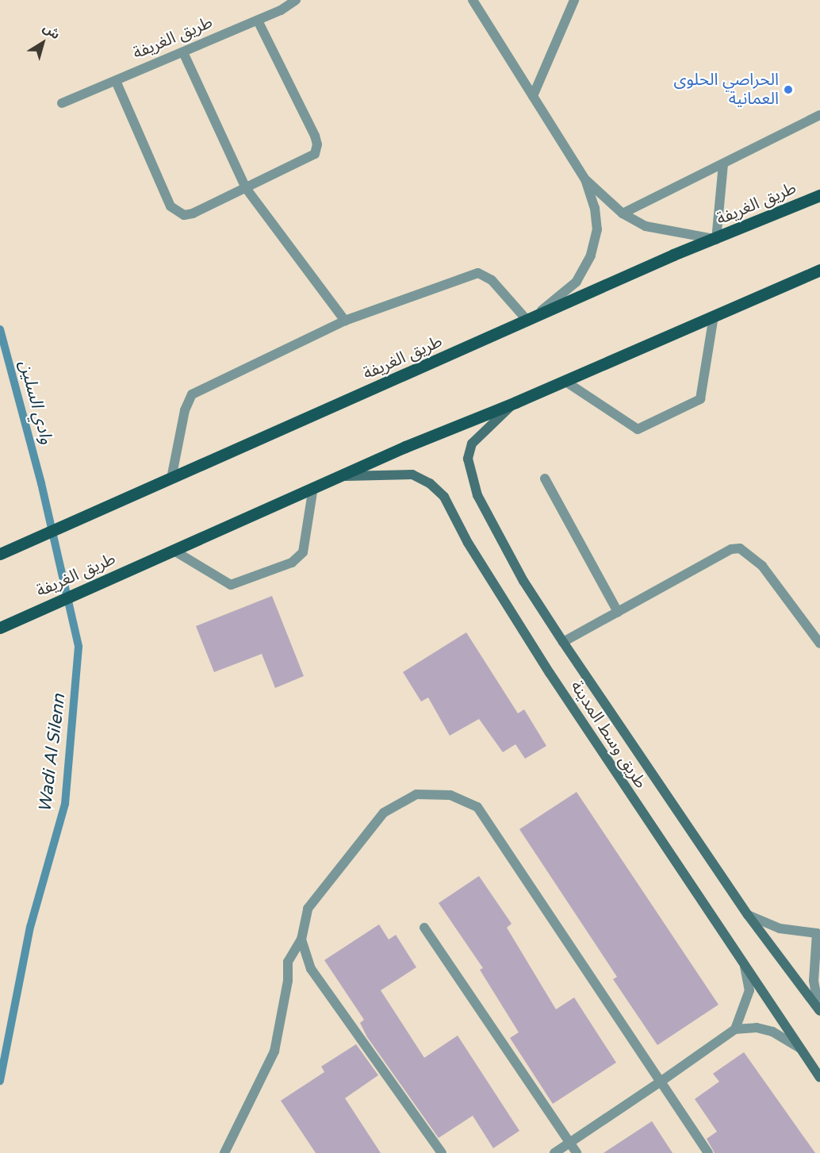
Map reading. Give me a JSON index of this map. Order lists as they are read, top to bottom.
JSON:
{
  "streets": {
    "main road": ["طريق الغريفة", "طريق وسط المدينة"]
  },
  "crossings": [
    ["طريق الغريفة", "طريق وسط المدينة"]
  ],
  "water": ["وادي السلين", "Wadi Al Silenn"],
  "places": ["الحراصي الحلوى العمانية"],
  "north": "top right"
}
